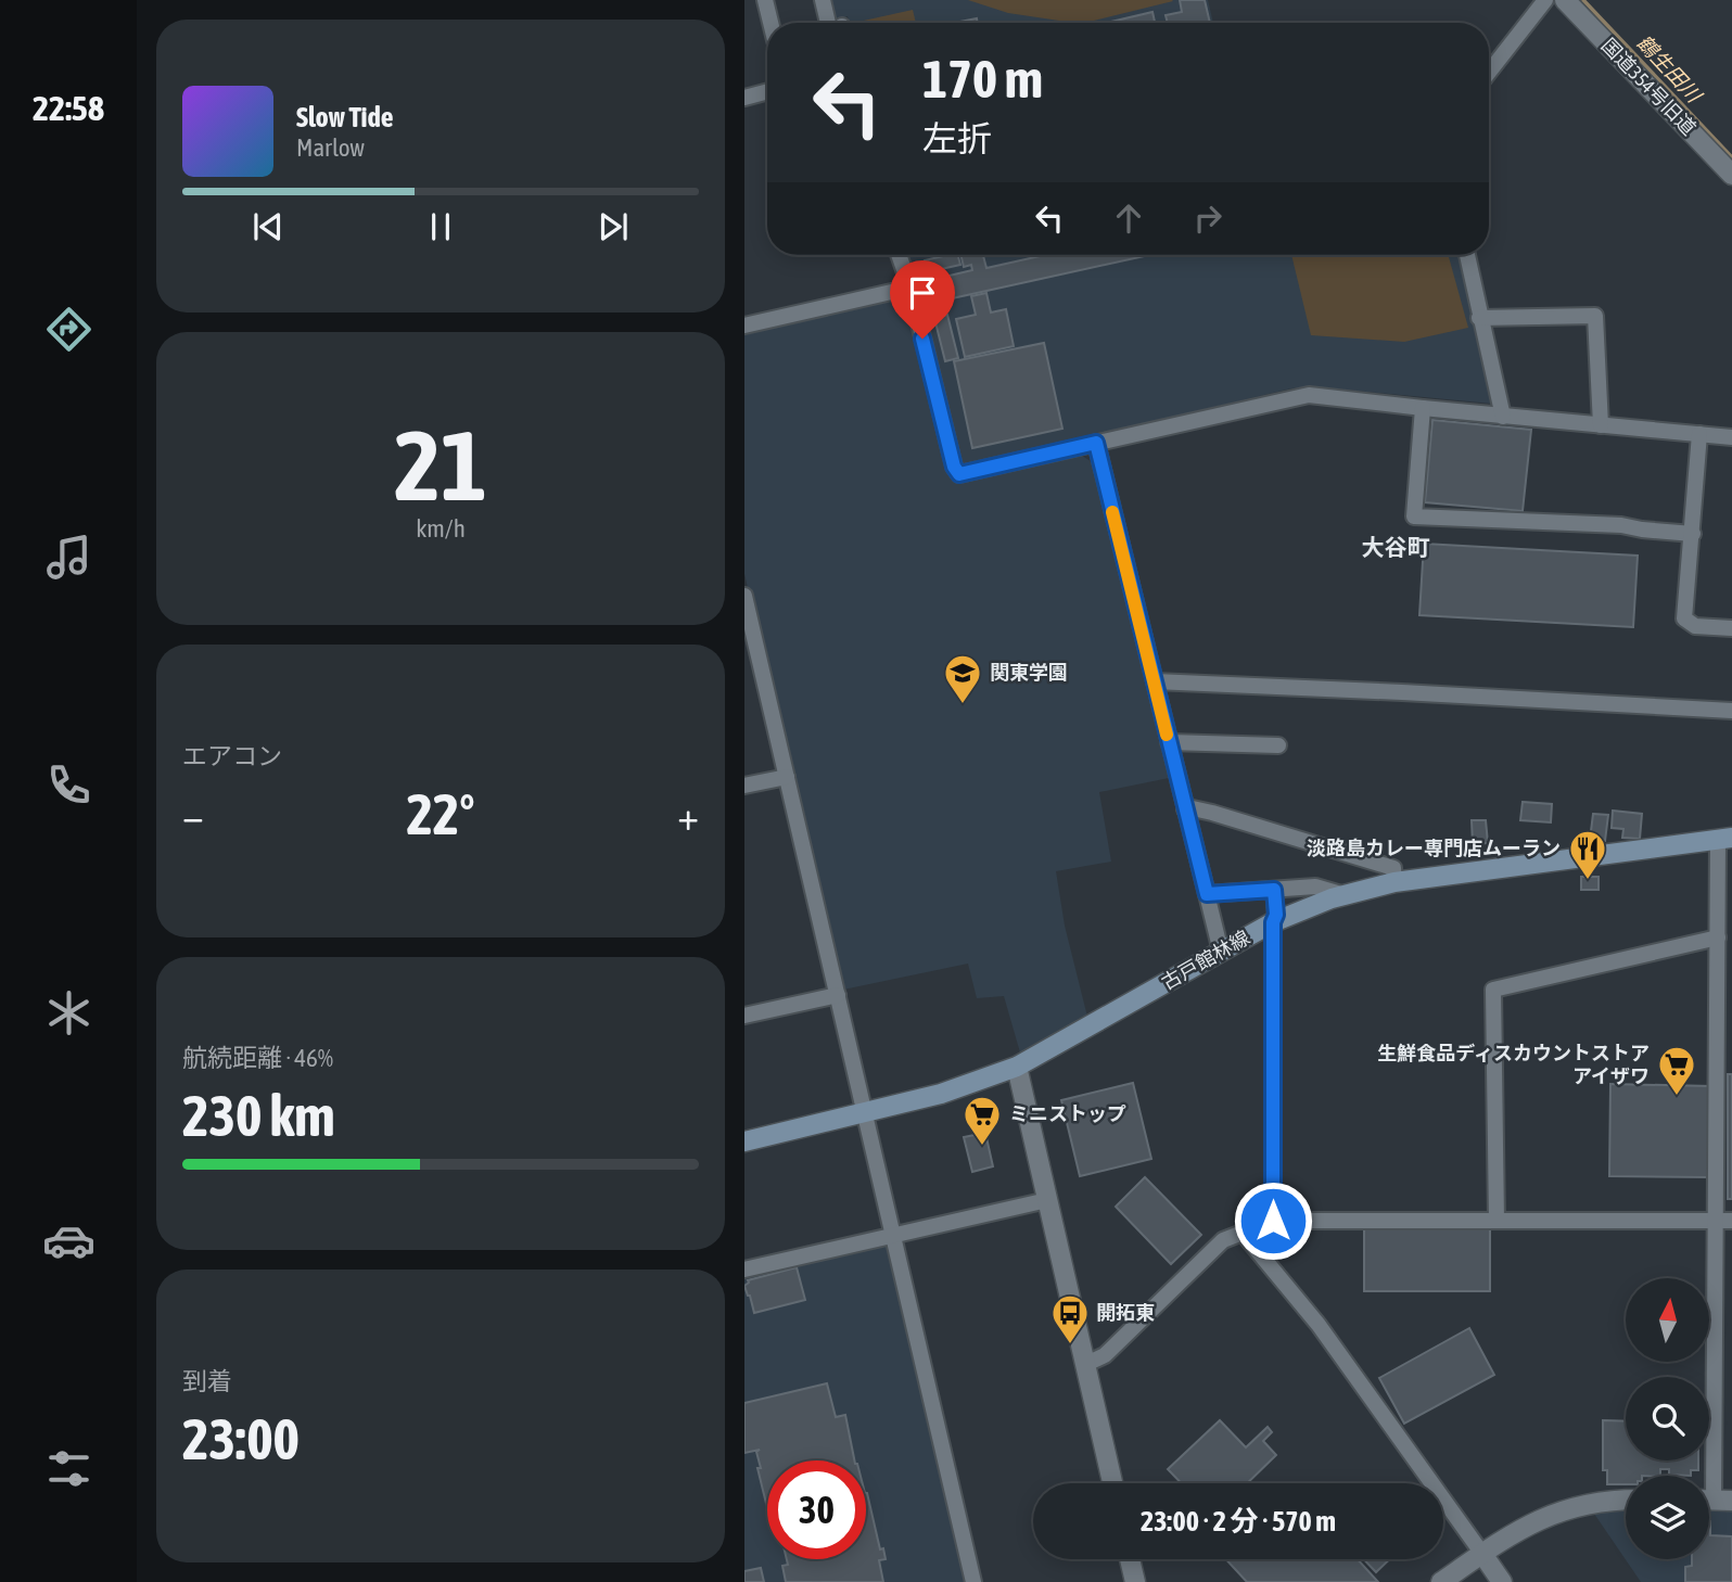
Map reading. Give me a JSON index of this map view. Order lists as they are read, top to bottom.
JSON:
{
  "streets": {
    "main road": ["古戸館林線"],
    "street": ["国道354号旧道"]
  },
  "districts": ["大谷町"],
  "water": ["鶴生田川"],
  "places": {
    "school or university": ["関東学園"],
    "restaurant": ["淡路島カレー専門店ムーラン"],
    "supermarket": ["生鮮食品ディスカウントストア アイザワ", "ミニストップ"],
    "bus stop": ["開拓東"]
  },
  "north": "top",
  "page": {
    "tabs": "22:58",
    "turn": ["170 m", "左折"],
    "song": ["Slow Tide", "Marlow"],
    "tile": [
      ["21", "km/h"],
      "エアコン",
      ["航続距離 · 46%", "230 km"],
      ["到着", "23:00"]
    ],
    "heat": ["−", "22°", "+"],
    "limit": "30",
    "trip": "23:00 · 2 分 · 570 m"
  }
}
